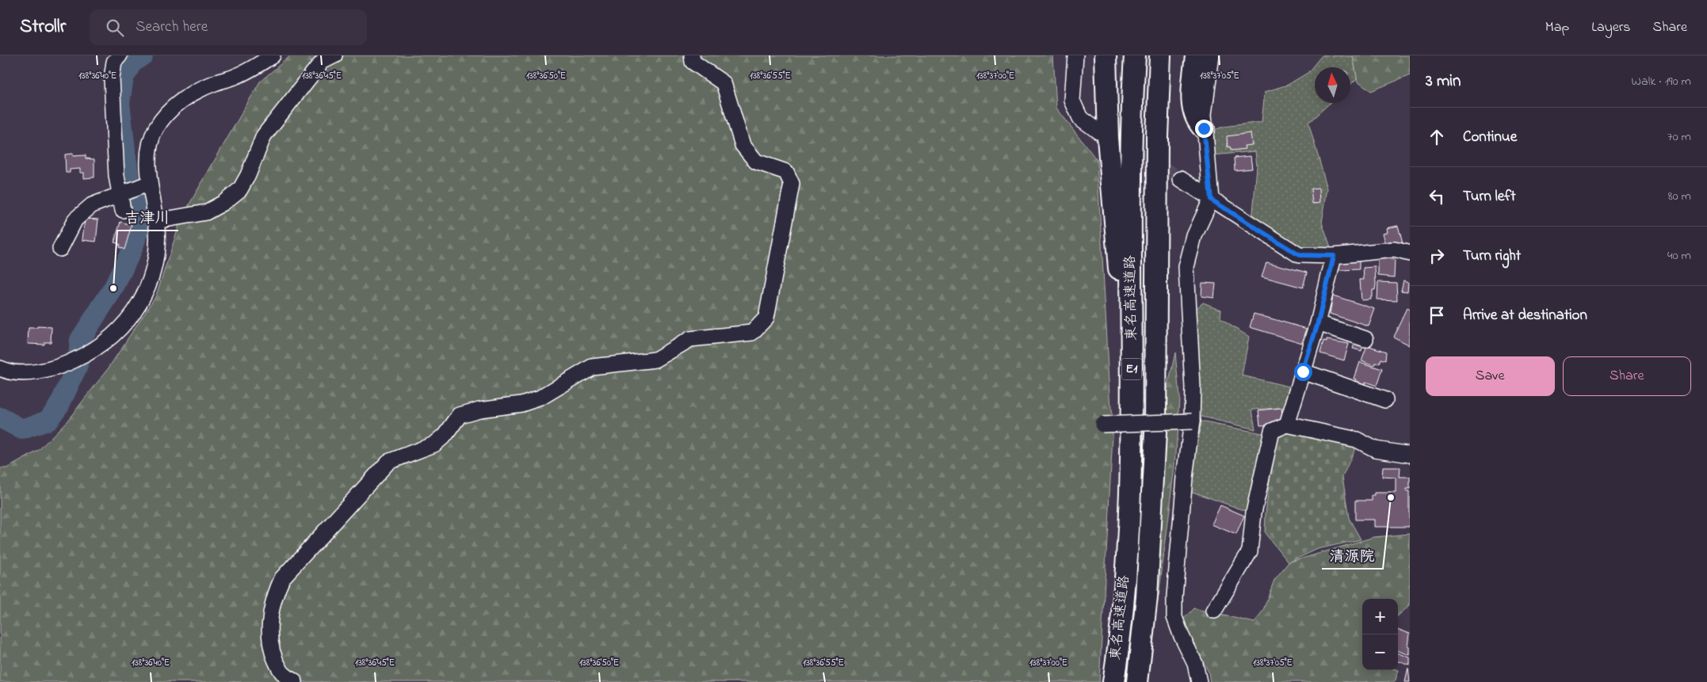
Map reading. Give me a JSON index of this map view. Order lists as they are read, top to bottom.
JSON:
{
  "streets": {
    "highway": ["東名高速道路", "E1"]
  },
  "places": ["吉津川", "清源院"],
  "north": "top",
  "page": {
    "header": "Strollr",
    "search": "Search here",
    "nav": ["Map", "Layers", "Share"],
    "heading": ["3 min", "Walk · 190 m"],
    "list": [
      ["Continue", "70 m"],
      ["Turn left", "80 m"],
      ["Turn right", "40 m"],
      "Arrive at destination"
    ],
    "buttons": ["Save", "Share"],
    "map_buttons": ["+", "−"]
  },
  "coordinates": [
    "138°36'40\"E",
    "138°36'45\"E",
    "138°36'50\"E",
    "138°36'55\"E",
    "138°37'00\"E",
    "138°37'05\"E"
  ]
}
